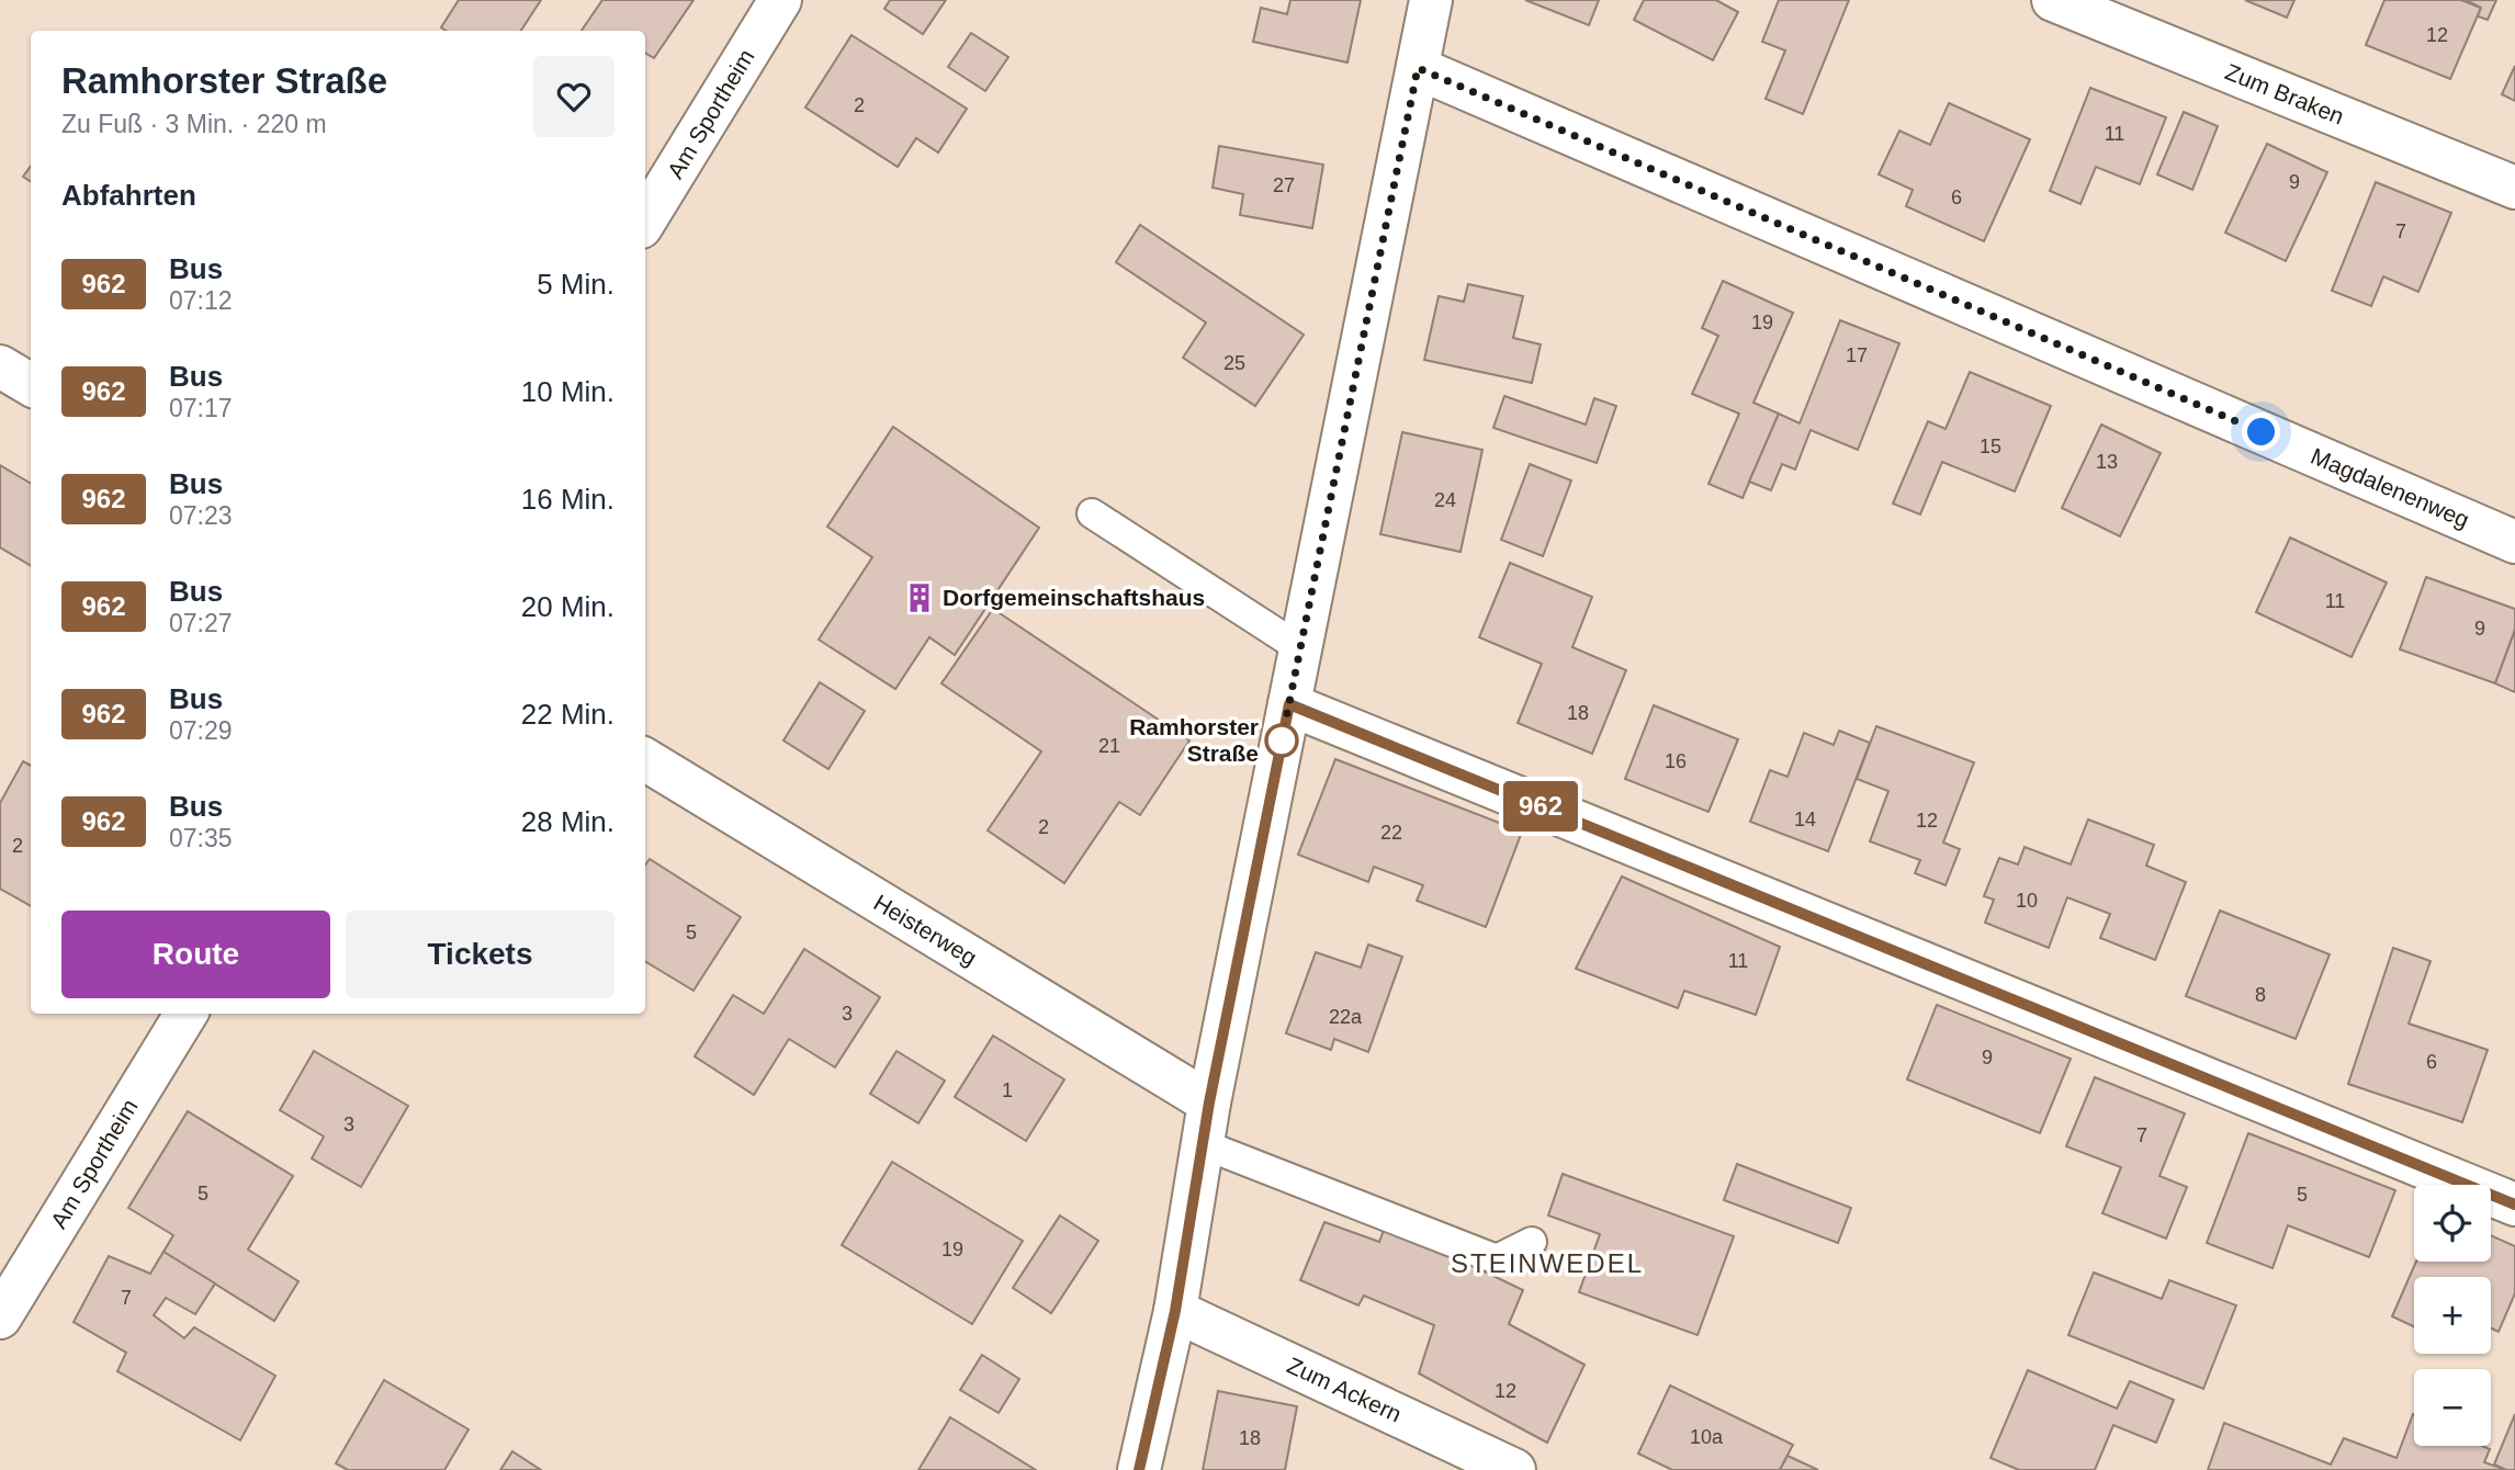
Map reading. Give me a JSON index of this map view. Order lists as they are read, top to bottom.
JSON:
{
  "streets": {
    "street": [
      "Zum Braken",
      "Am Sportheim",
      "Magdalenenweg",
      "Heisterweg",
      "Zum Ackern"
    ]
  },
  "districts": ["STEINWEDEL"],
  "places": {
    "building": ["Dorfgemeinschaftshaus"],
    "other": ["Ramhorster Straße"]
  },
  "lines": ["bus line 962"],
  "house_numbers": [
    "12",
    "2",
    "11",
    "9",
    "27",
    "6",
    "7",
    "19",
    "17",
    "25",
    "15",
    "13",
    "24",
    "11",
    "9",
    "18",
    "21",
    "16",
    "14",
    "12",
    "2",
    "22",
    "2",
    "10",
    "5",
    "11",
    "8",
    "3",
    "22a",
    "9",
    "6",
    "1",
    "3",
    "7",
    "5",
    "5",
    "19",
    "7",
    "12",
    "10a",
    "18"
  ],
  "page": {
    "on_map": "962",
    "heading": [
      ["Ramhorster Straße", "Zu Fuß · 3 Min. · 220 m"],
      "Abfahrten"
    ],
    "list": [
      {
        "mark": "962",
        "name": "Bus",
        "note": "07:12",
        "value": "5 Min."
      },
      {
        "mark": "962",
        "name": "Bus",
        "note": "07:17",
        "value": "10 Min."
      },
      {
        "mark": "962",
        "name": "Bus",
        "note": "07:23",
        "value": "16 Min."
      },
      {
        "mark": "962",
        "name": "Bus",
        "note": "07:27",
        "value": "20 Min."
      },
      {
        "mark": "962",
        "name": "Bus",
        "note": "07:29",
        "value": "22 Min."
      },
      {
        "mark": "962",
        "name": "Bus",
        "note": "07:35",
        "value": "28 Min."
      }
    ],
    "buttons": ["Route", "Tickets"],
    "map_buttons": ["+", "−"]
  }
}
